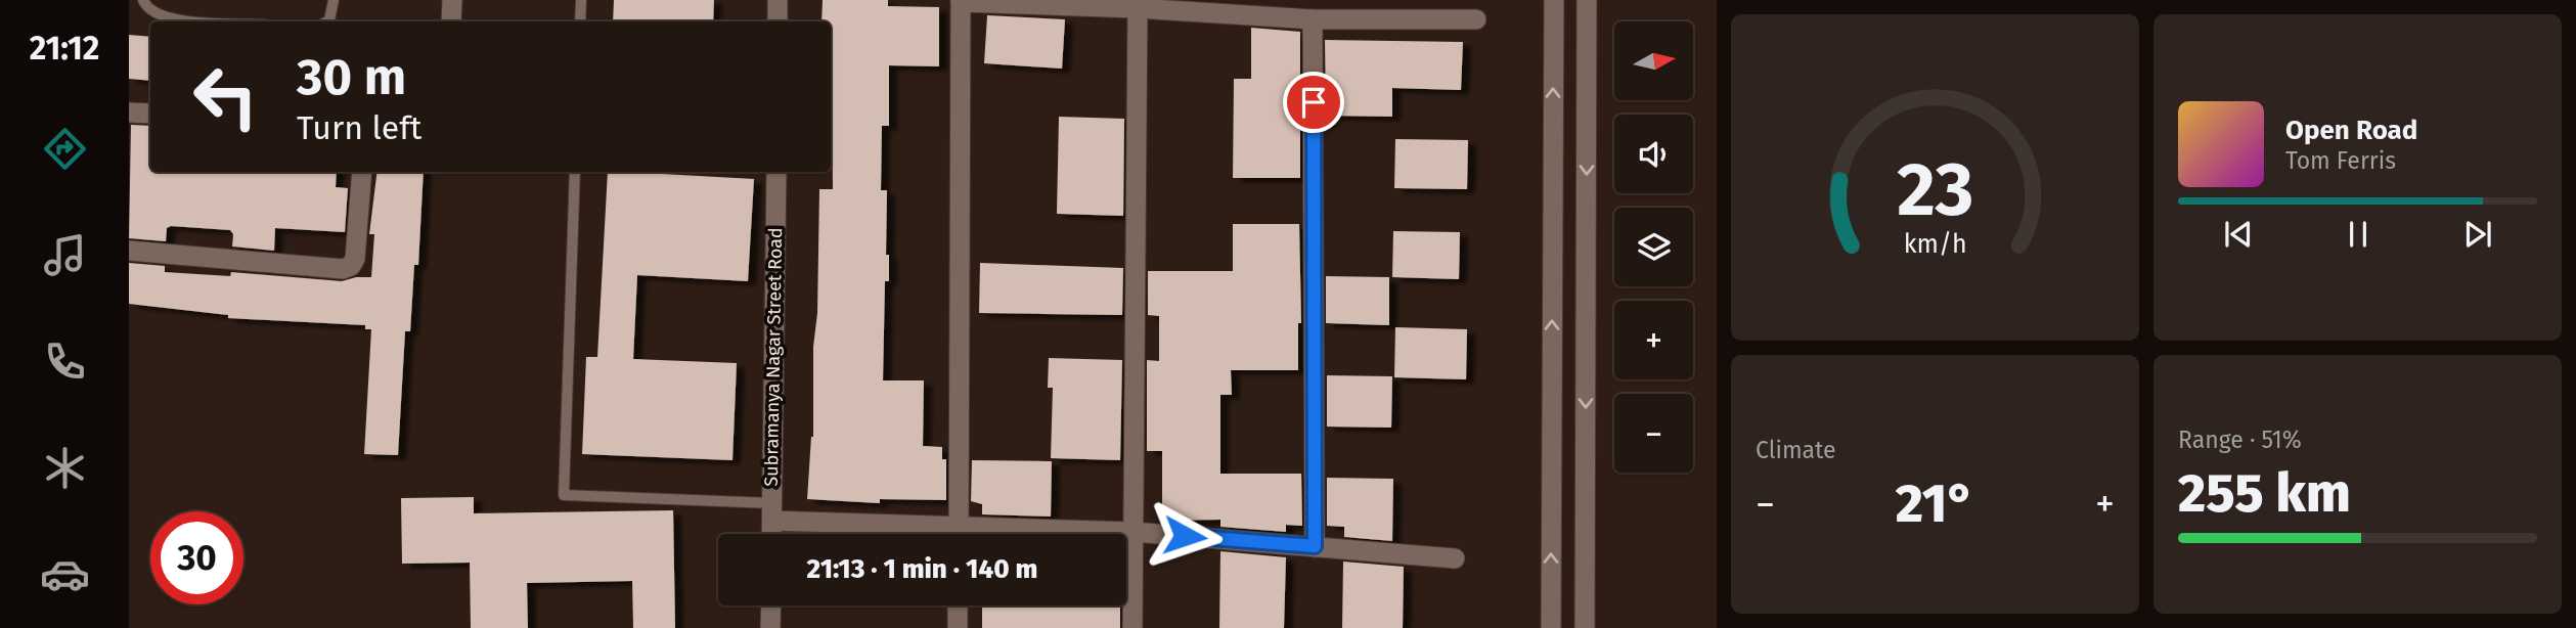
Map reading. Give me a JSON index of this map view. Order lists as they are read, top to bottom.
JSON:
{
  "streets": {
    "street": ["Subramanya Nagar Street Road"]
  },
  "north": "right",
  "page": {
    "tabs": "21:12",
    "map_buttons": ["+", "−"],
    "turn": ["30 m", "Turn left"],
    "song": ["Open Road", "Tom Ferris"],
    "tile": [
      "Climate",
      ["Range · 51%", "255 km"]
    ],
    "heat": ["−", "21°", "+"],
    "limit": "30",
    "trip": "21:13 · 1 min · 140 m",
    "gauge": ["23", "km/h"]
  }
}
